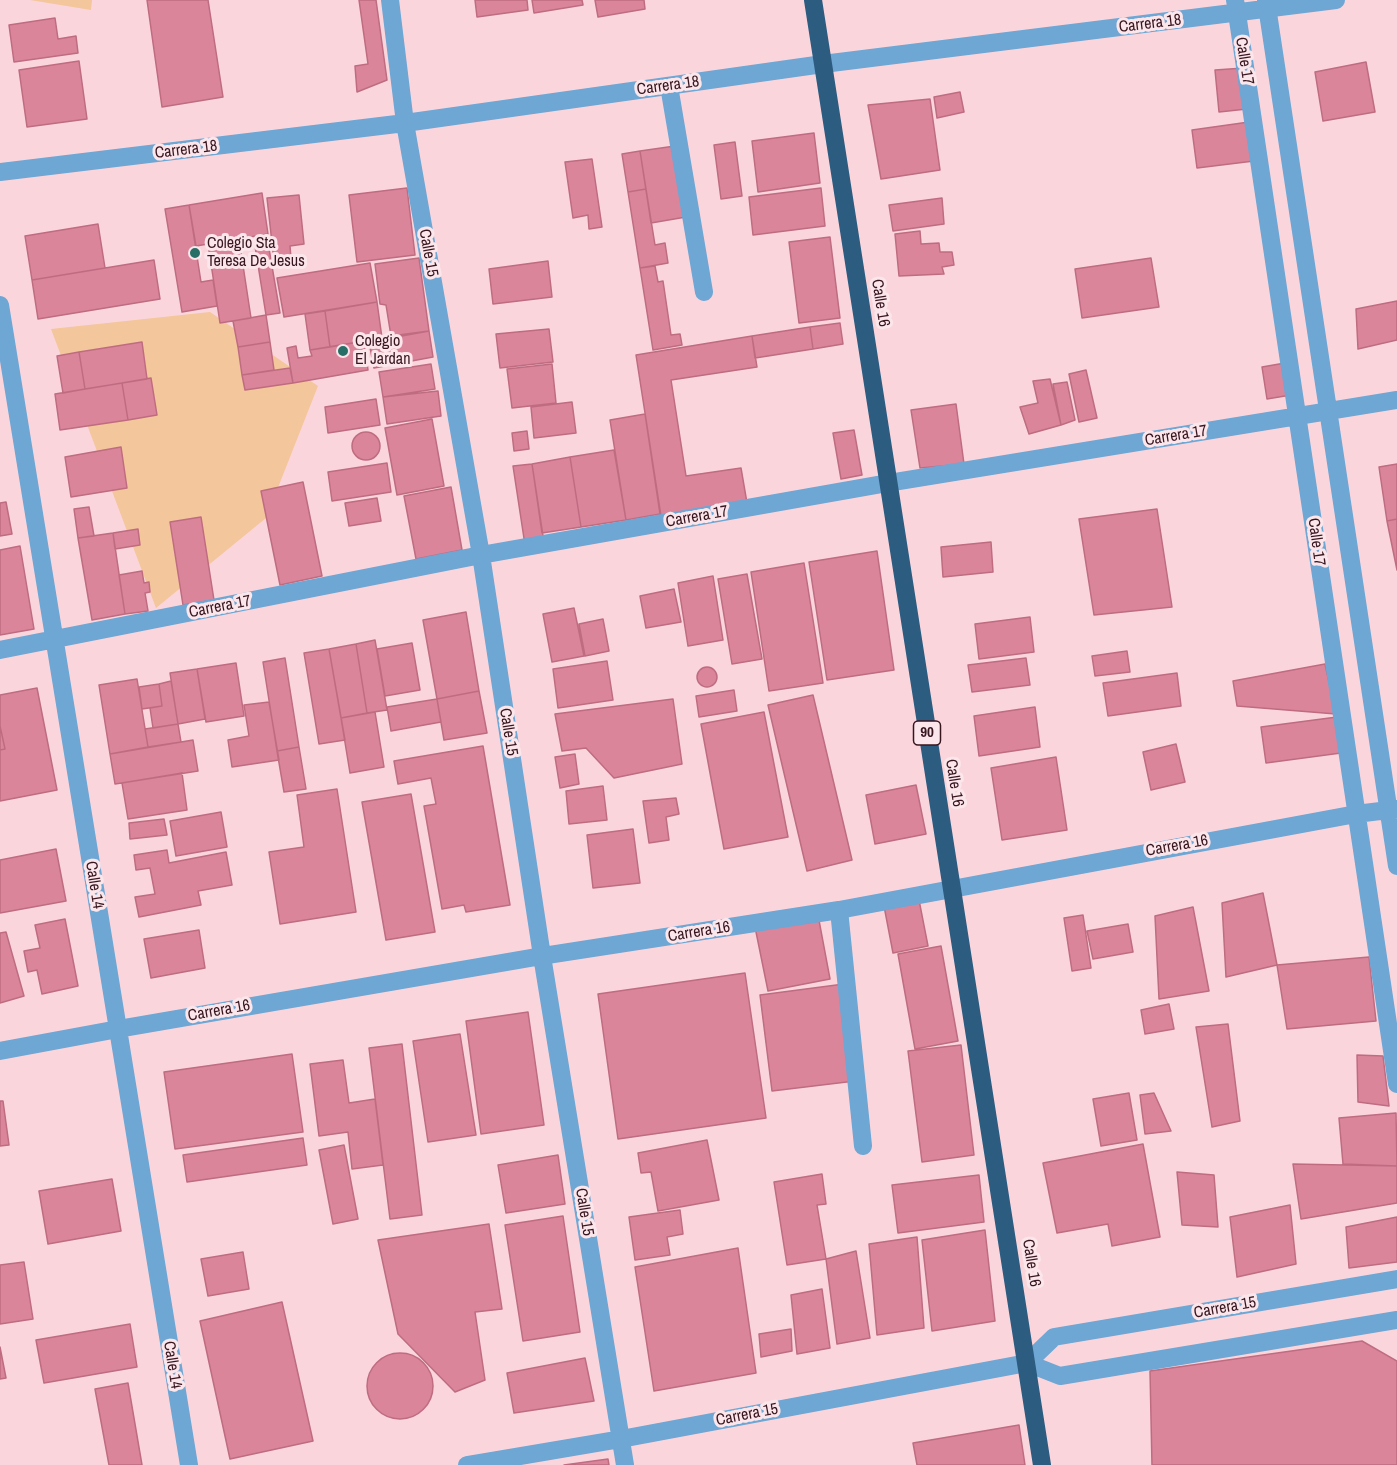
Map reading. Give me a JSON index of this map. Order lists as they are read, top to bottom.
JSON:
{
  "streets": {
    "highway": ["Calle 16", "90"],
    "street": [
      "Carrera 18",
      "Calle 17",
      "Calle 15",
      "Carrera 17",
      "Carrera 16",
      "Calle 14",
      "Carrera 15"
    ]
  },
  "crossings": [
    ["Carrera 18", "Calle 17"],
    ["Carrera 18", "Calle 15"],
    ["Carrera 18", "Calle 16"],
    ["Calle 17", "Carrera 17"],
    ["Calle 17", "Carrera 16"],
    ["Calle 15", "Carrera 17"],
    ["Calle 15", "Carrera 16"],
    ["Calle 15", "Carrera 15"],
    ["Calle 16", "Carrera 17"],
    ["Calle 16", "Carrera 16"],
    ["Calle 16", "Carrera 15"],
    ["Carrera 17", "Calle 14"],
    ["Carrera 16", "Calle 14"]
  ],
  "places": ["Colegio Sta Teresa De Jesus", "Colegio El Jardan"]
}
